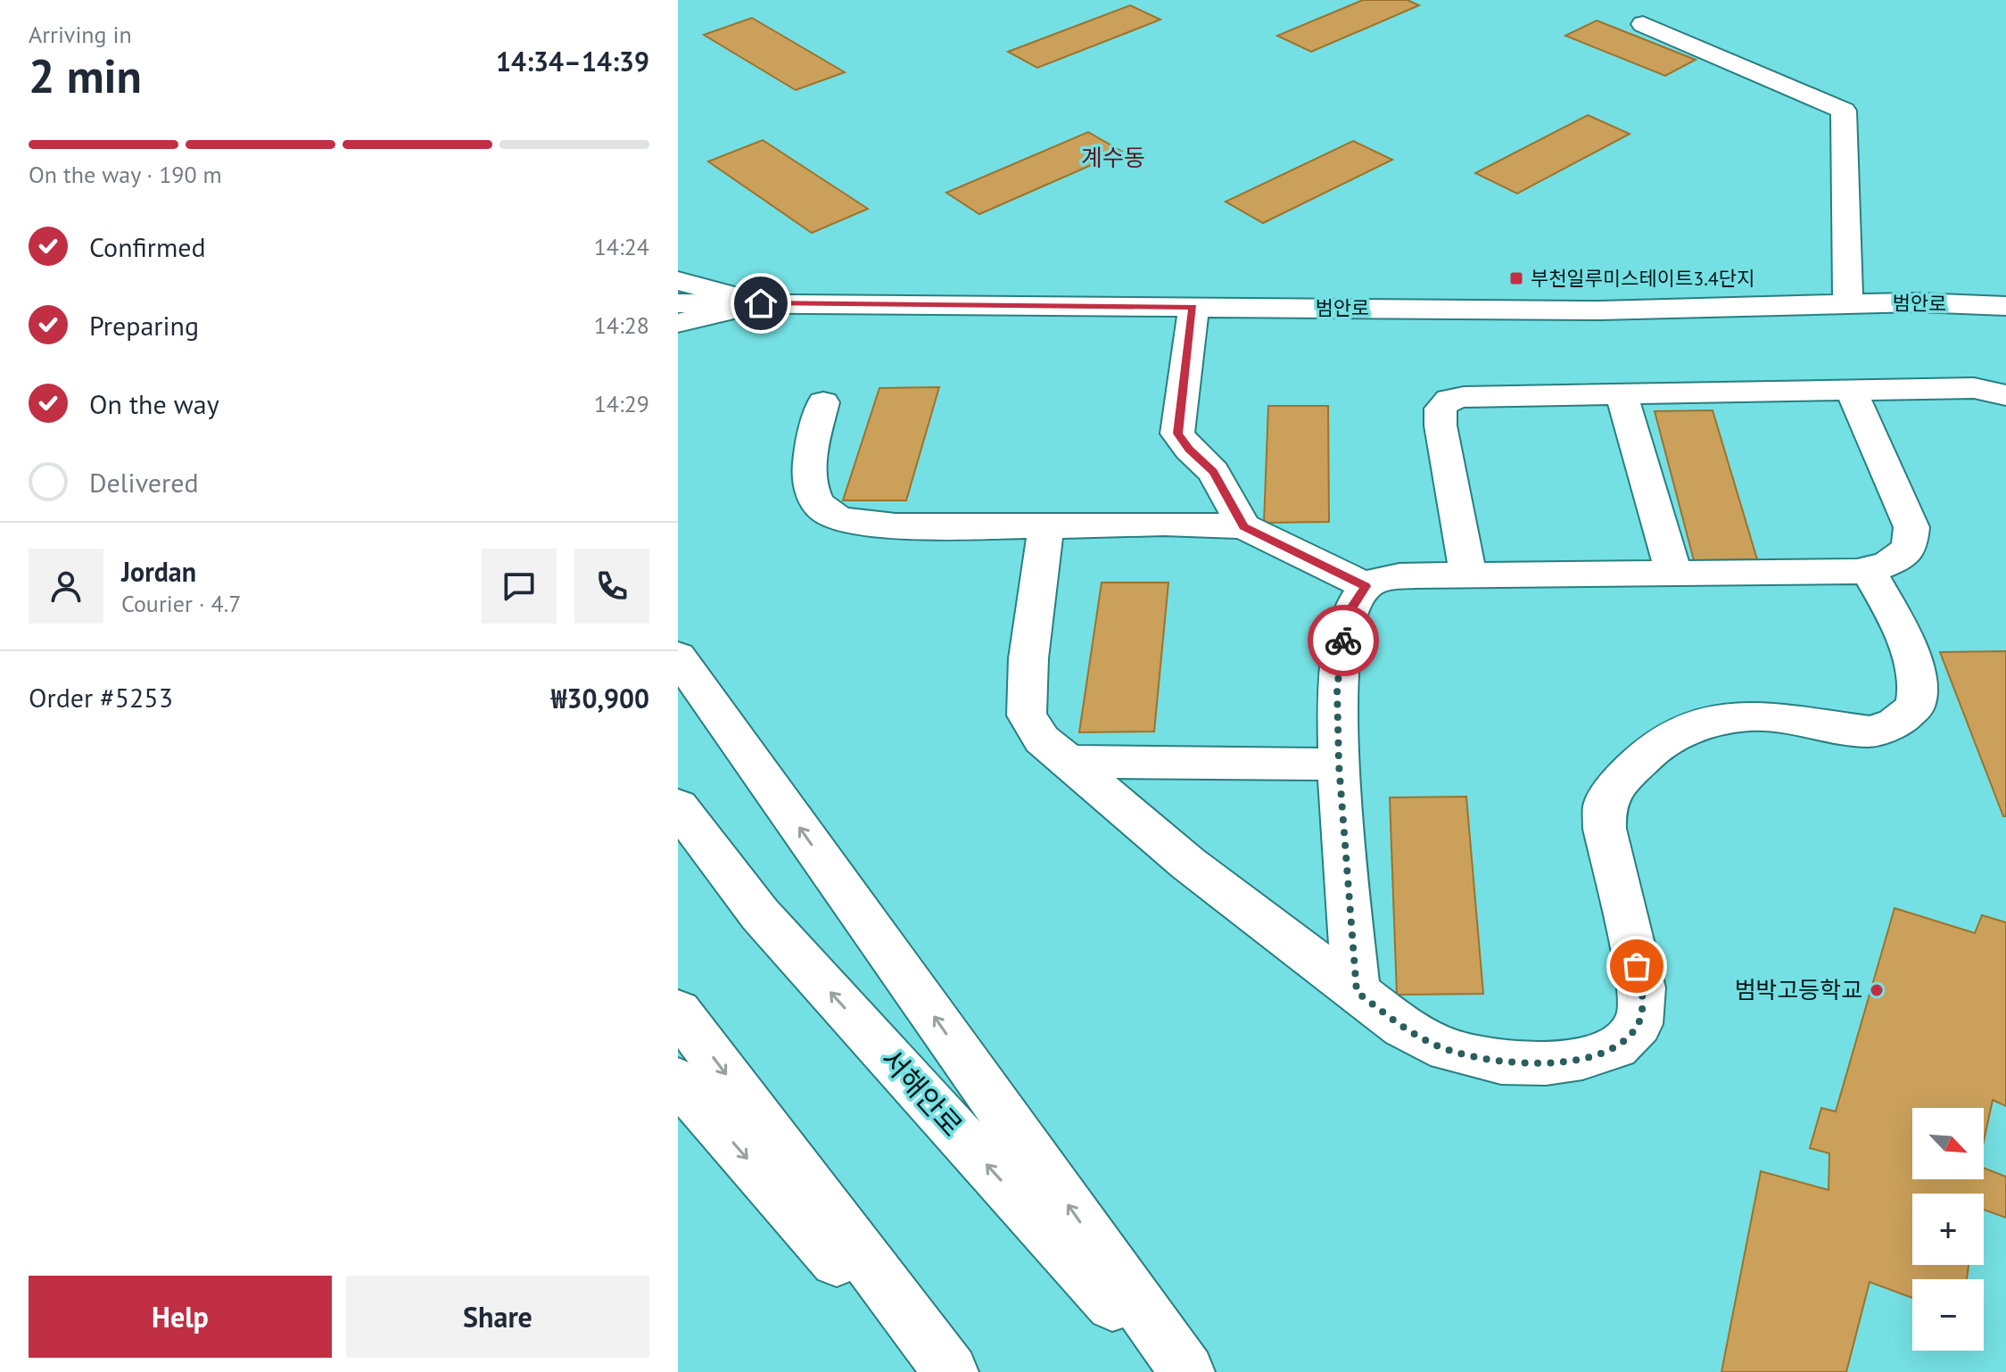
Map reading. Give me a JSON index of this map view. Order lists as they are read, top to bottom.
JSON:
{
  "streets": {
    "street": ["범안로", "서해안로"]
  },
  "districts": ["계수동"],
  "places": {
    "transit": ["부천일루미스테이트3.4단지"],
    "other": ["범박고등학교"]
  },
  "north": "bottom right",
  "page": {
    "heading": ["2 min", "Arriving in", "14:34–14:39"],
    "panel": [
      "Jordan",
      "Courier · 4.7",
      "Order #5253",
      "₩30,900"
    ],
    "bar": "On the way · 190 m",
    "list": [
      ["Confirmed", "14:24"],
      ["Preparing", "14:28"],
      ["On the way", "14:29"],
      "Delivered"
    ],
    "map_buttons": ["+", "−"],
    "buttons": ["Help", "Share"]
  }
}
